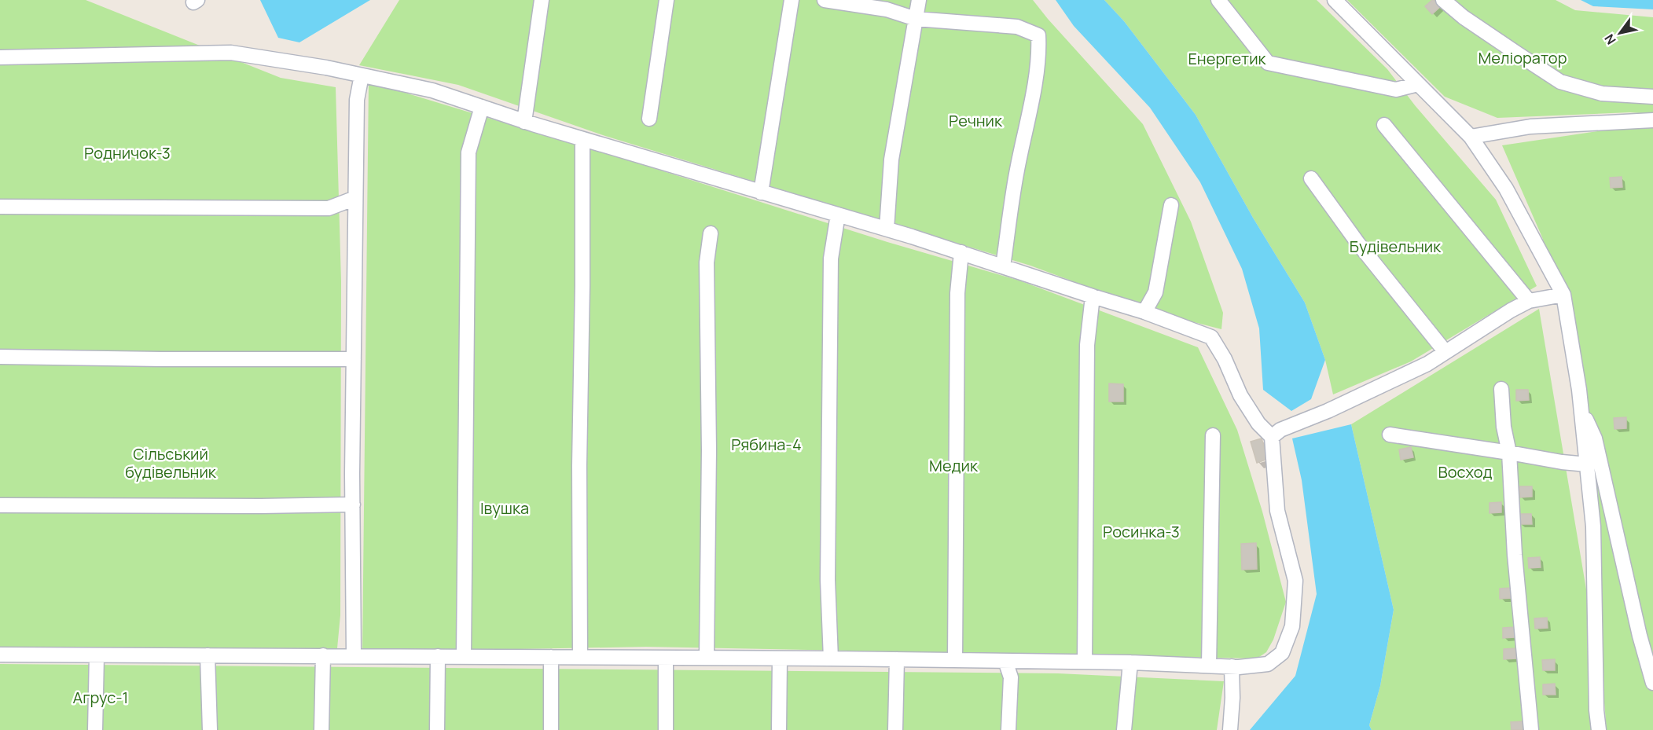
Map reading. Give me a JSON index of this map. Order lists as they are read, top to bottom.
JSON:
{
  "parks": [
    "Меліоратор",
    "Енергетик",
    "Речник",
    "Родничок-3",
    "Будівельник",
    "Рябина-4",
    "Сільський будівельник",
    "Медик",
    "Восход",
    "Івушка",
    "Росинка-3",
    "Агрус-1"
  ],
  "north": "bottom left"
}
